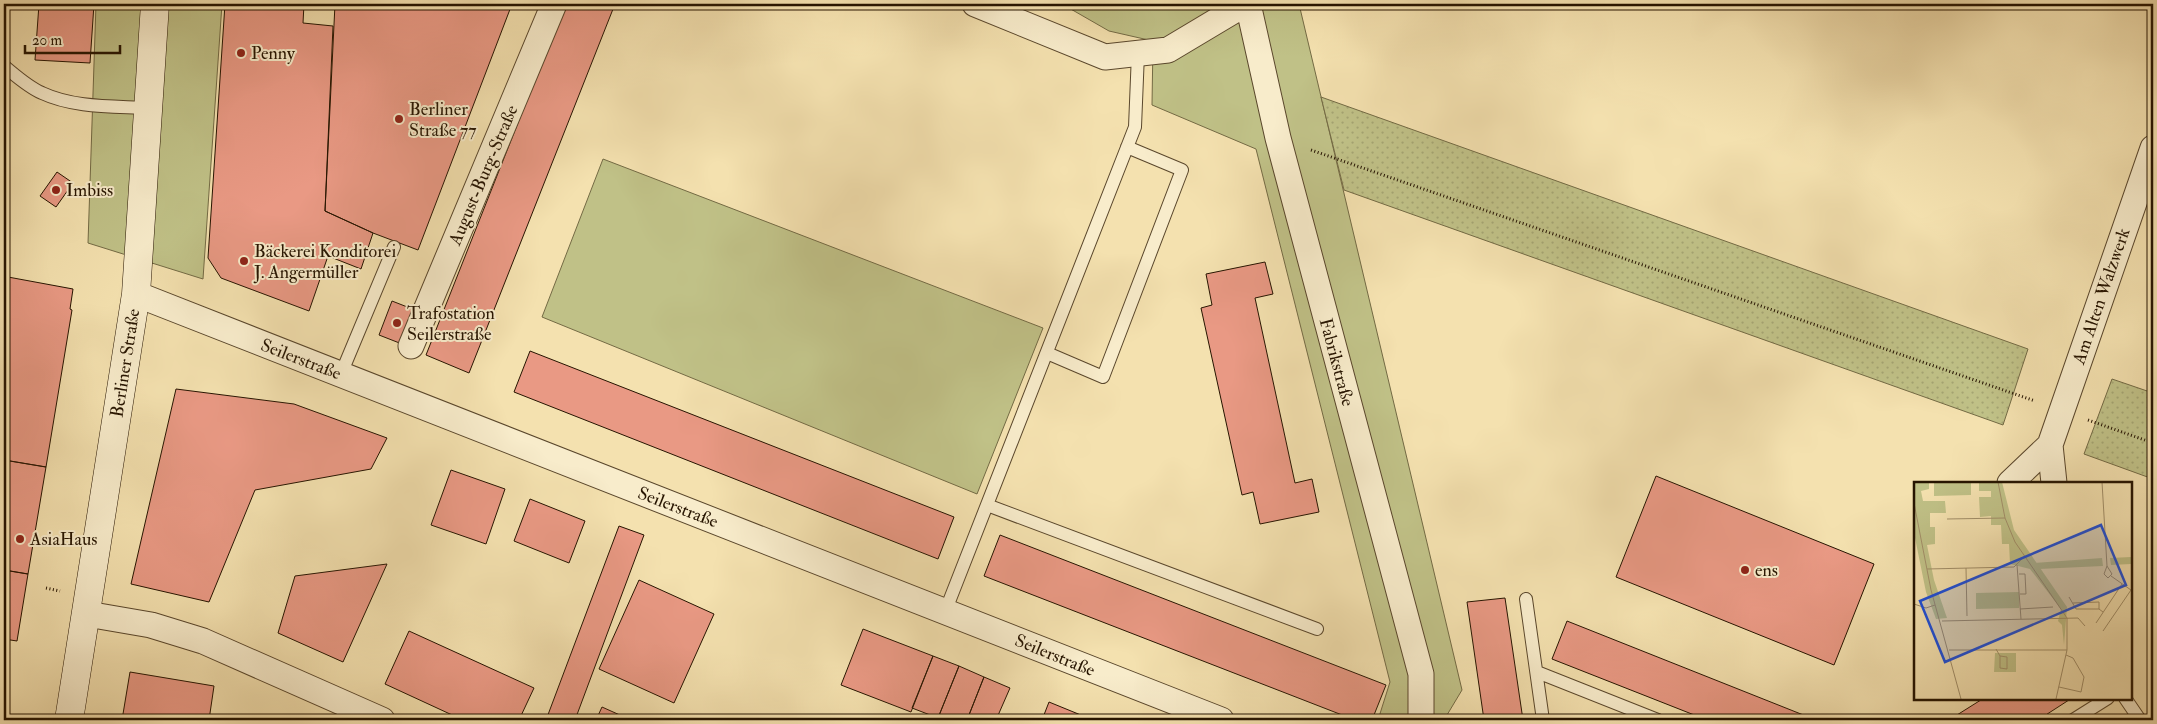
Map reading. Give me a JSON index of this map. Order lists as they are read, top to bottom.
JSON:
{
  "streets": {
    "main road": ["Berliner Straße"],
    "street": [
      "August-Burg-Straße",
      "Am Alten Walzwerk",
      "Seilerstraße",
      "Fabrikstraße"
    ]
  },
  "crossings": [
    ["Seilerstraße", "Berliner Straße"]
  ],
  "places": [
    "Penny",
    "Berliner Straße 77",
    "Imbiss",
    "Bäckerei Konditorei J. Angermüller",
    "Trafostation Seilerstraße",
    "AsiaHaus",
    "ens"
  ],
  "scale_bar": "20 m"
}
